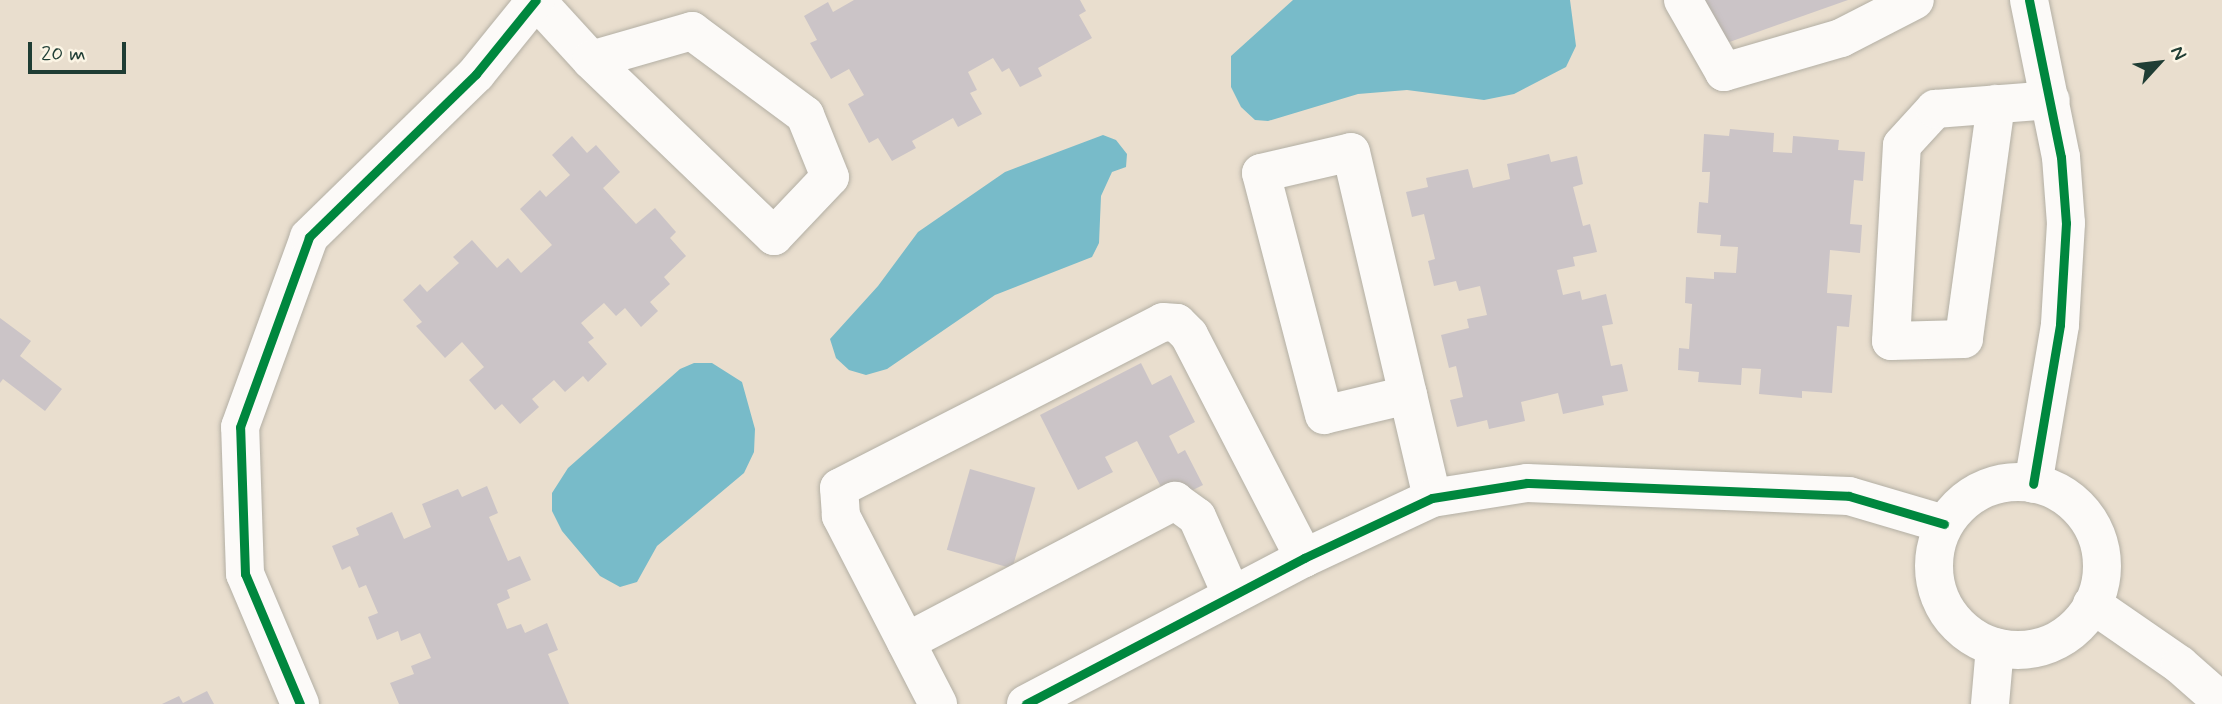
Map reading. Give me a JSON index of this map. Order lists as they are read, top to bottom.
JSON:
{
  "scale_bar": "20 m",
  "north": "top right"
}
